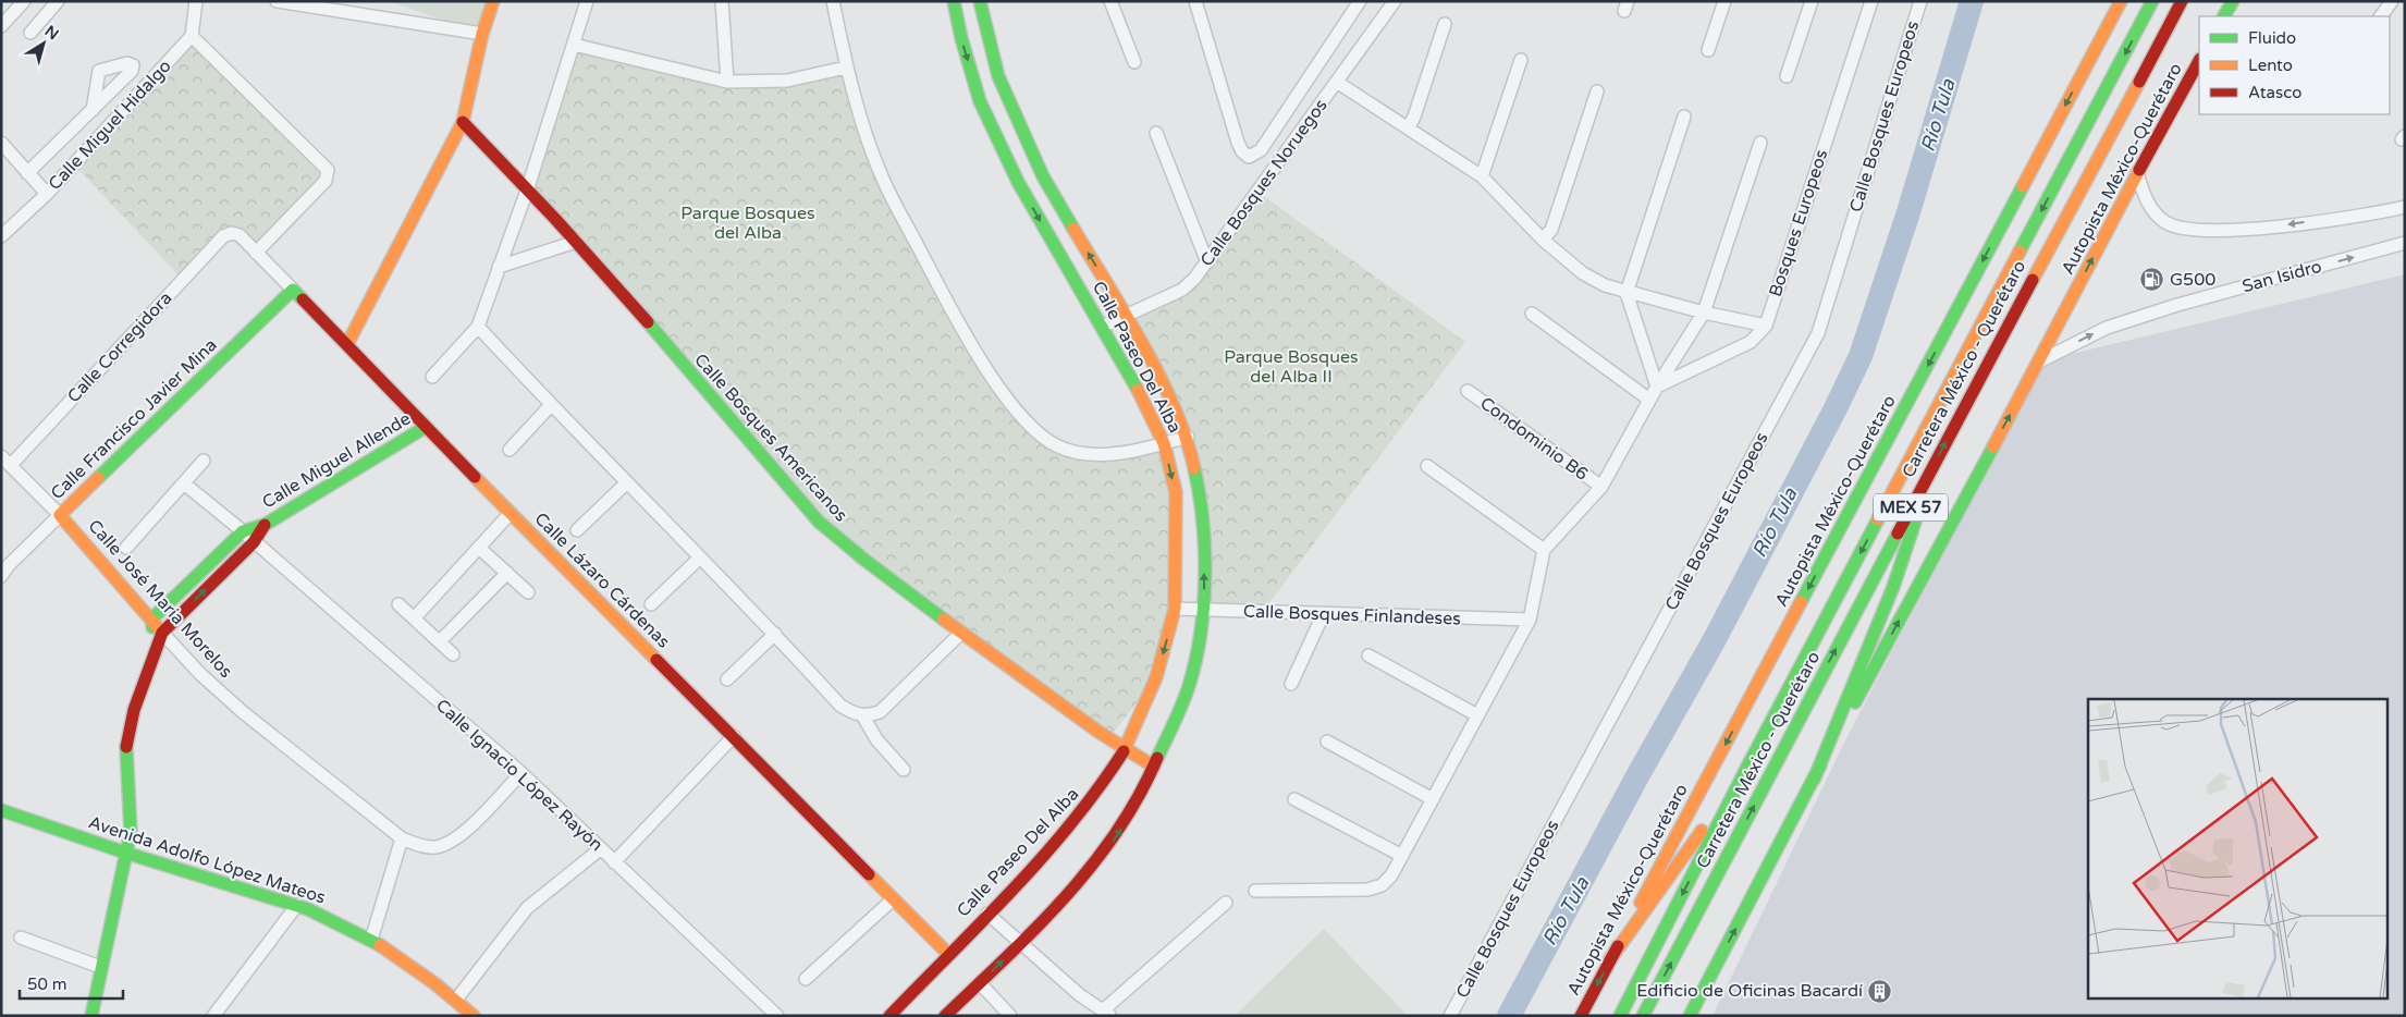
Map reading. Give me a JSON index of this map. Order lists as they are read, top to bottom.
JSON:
{
  "streets": {
    "main road": [
      "Autopista México-Querétaro",
      "Calle Paseo Del Alba",
      "Carretera México - Querétaro",
      "Calle Francisco Javier Mina",
      "Calle Bosques Americanos",
      "Calle Miguel Allende",
      "MEX 57",
      "Calle Lázaro Cárdenas",
      "Calle José María Morelos",
      "Avenida Adolfo López Mateos"
    ],
    "street": [
      "Calle Bosques Europeos",
      "Calle Miguel Hidalgo",
      "Calle Bosques Noruegos",
      "Bosques Europeos",
      "San Isidro",
      "Calle Corregidora",
      "Condominio B6",
      "Calle Bosques Finlandeses",
      "Calle Ignacio López Rayón"
    ]
  },
  "crossings": [
    ["Autopista México-Querétaro", "San Isidro"],
    ["Calle Bosques Noruegos", "Calle Paseo Del Alba"],
    ["Calle Corregidora", "Calle Lázaro Cárdenas"],
    ["Calle Corregidora", "Calle José María Morelos"],
    ["Calle Paseo Del Alba", "Calle Bosques Americanos"],
    ["Calle Paseo Del Alba", "Calle Lázaro Cárdenas"],
    ["Calle Paseo Del Alba", "Calle Bosques Finlandeses"],
    ["Calle Francisco Javier Mina", "Calle Lázaro Cárdenas"],
    ["Calle Francisco Javier Mina", "Calle José María Morelos"],
    ["Calle Miguel Allende", "Calle Lázaro Cárdenas"],
    ["Calle Miguel Allende", "Calle José María Morelos"],
    ["Calle Miguel Allende", "Calle Ignacio López Rayón"],
    ["Calle Miguel Allende", "Avenida Adolfo López Mateos"],
    ["Calle José María Morelos", "Calle Ignacio López Rayón"]
  ],
  "one_way": ["San Isidro"],
  "water": ["Río Tula"],
  "parks": ["Parque Bosques del Alba", "Parque Bosques del Alba II"],
  "places": {
    "fuel station": ["G500"],
    "building": ["Edificio de Oficinas Bacardí"]
  },
  "legend": ["Fluido", "Lento", "Atasco"],
  "scale_bar": "50 m",
  "north": "top right"
}
